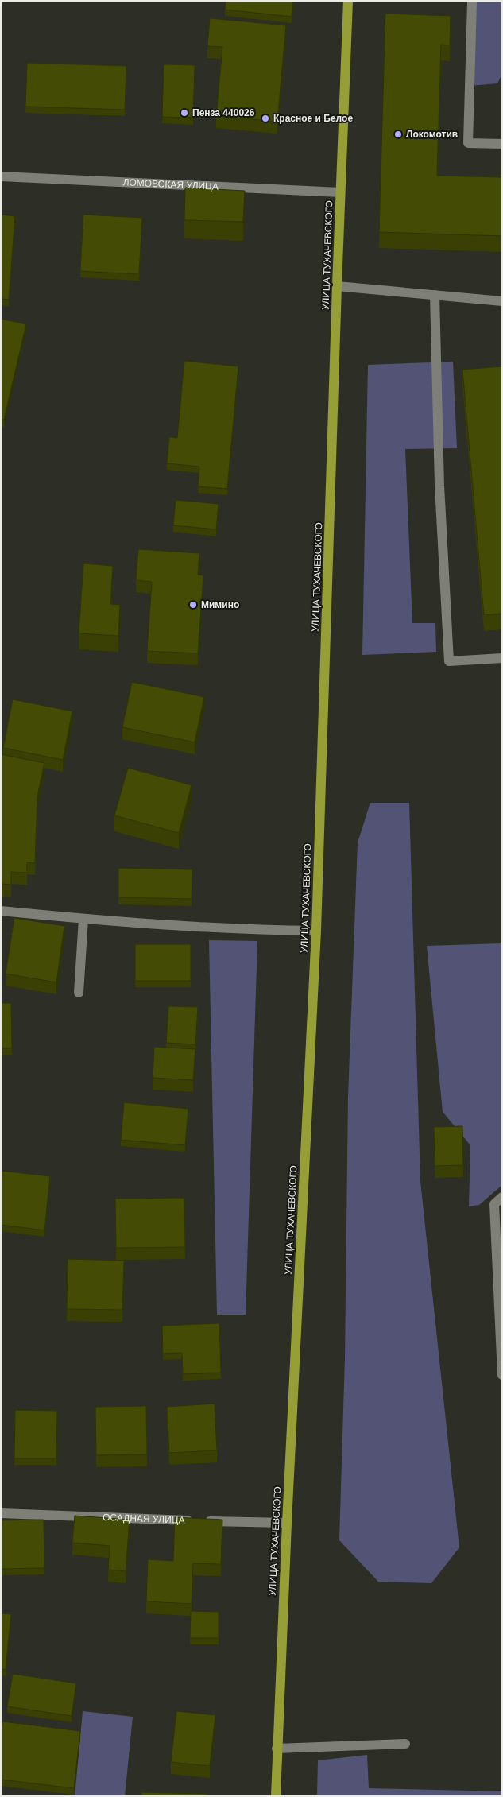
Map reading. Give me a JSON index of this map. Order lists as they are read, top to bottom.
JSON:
{
  "streets": {
    "main road": ["УЛИЦА ТУХАЧЕВСКОГО"],
    "street": ["ЛОМОВСКАЯ УЛИЦА", "ОСАДНАЯ УЛИЦА"]
  },
  "crossings": [
    ["ЛОМОВСКАЯ УЛИЦА", "УЛИЦА ТУХАЧЕВСКОГО"],
    ["УЛИЦА ТУХАЧЕВСКОГО", "ОСАДНАЯ УЛИЦА"]
  ],
  "places": [
    "Пенза 440026",
    "Красное и Белое",
    "Локомотив",
    "Мимино"
  ]
}
